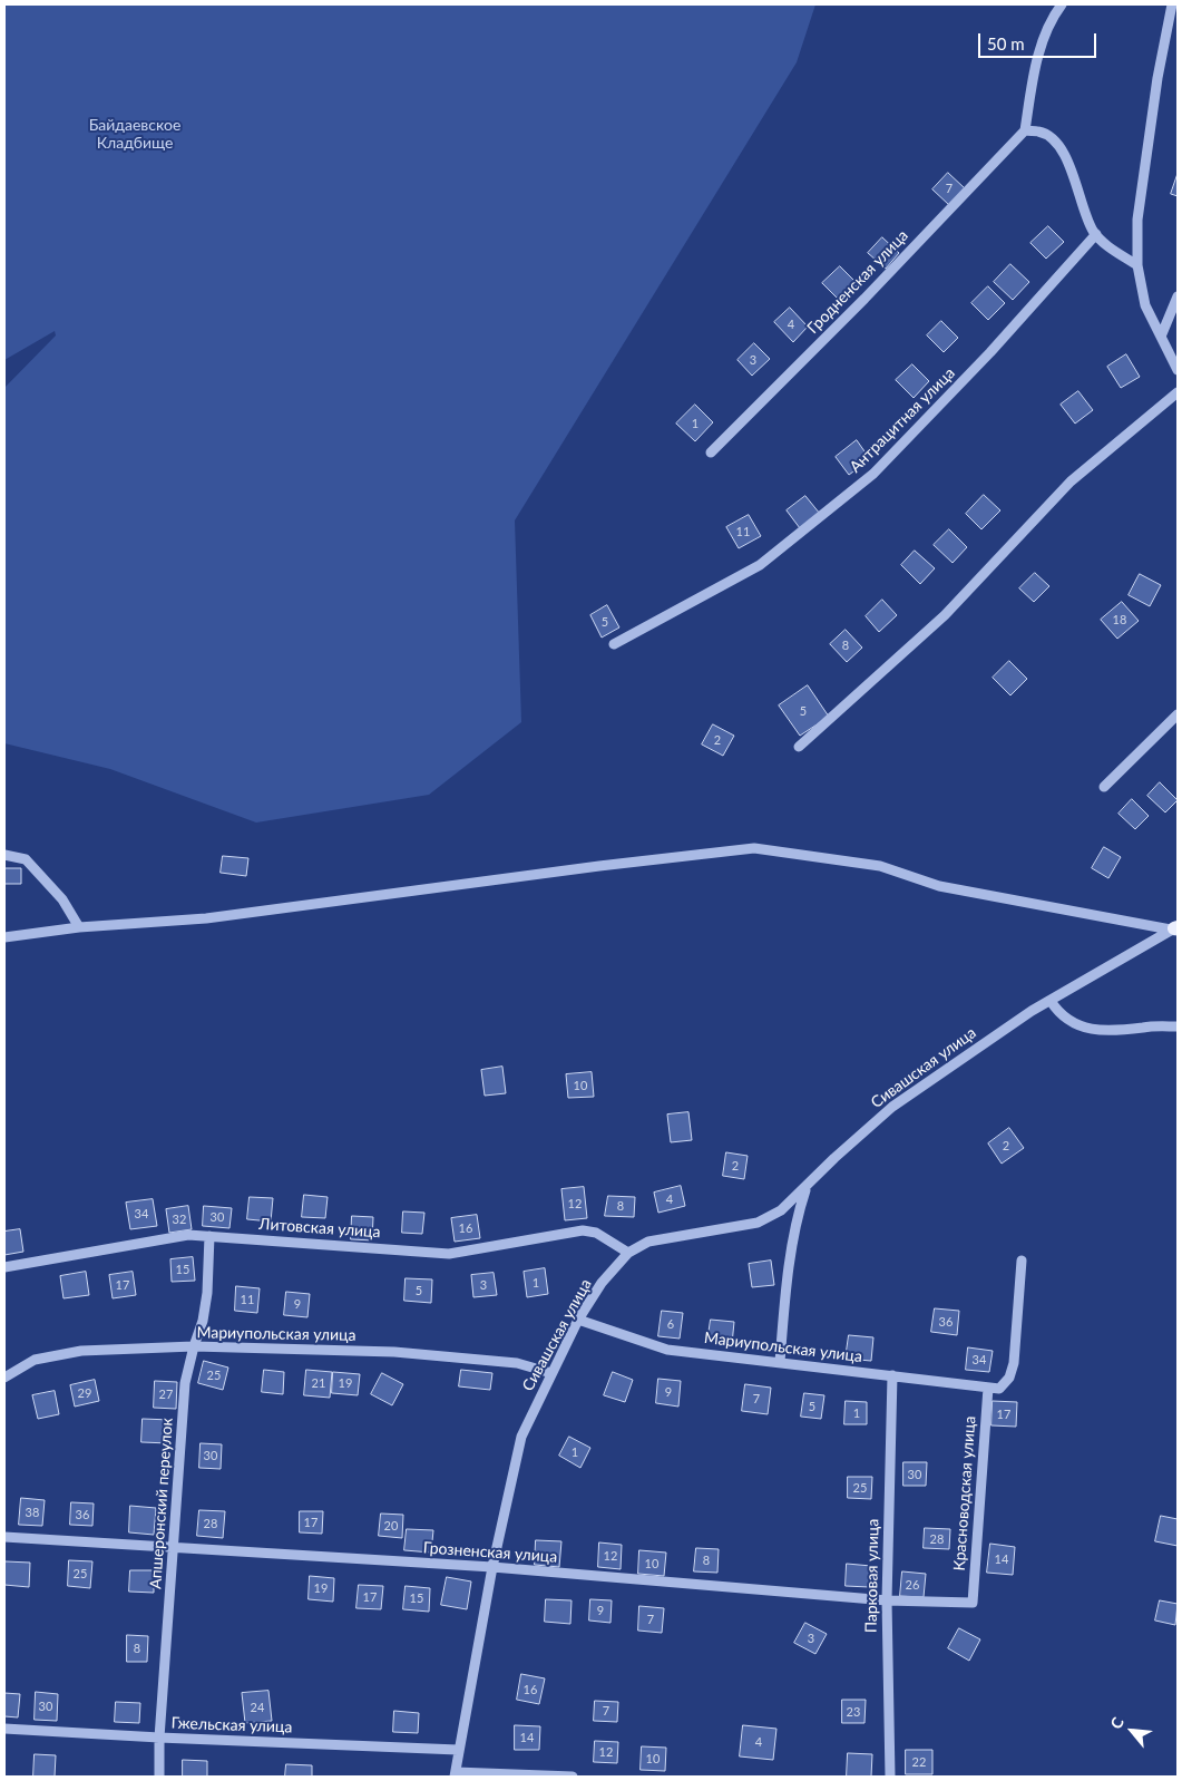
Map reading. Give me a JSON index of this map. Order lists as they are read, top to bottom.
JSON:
{
  "streets": {
    "street": [
      "Гродненская улица",
      "Антрацитная улица",
      "Сивашская улица",
      "Литовская улица",
      "Мариупольская улица",
      "Красноводская улица",
      "Апшеронский переулок",
      "Грозненская улица",
      "Парковая улица",
      "Гжельская улица"
    ]
  },
  "crossings": [
    ["Сивашская улица", "Литовская улица"],
    ["Сивашская улица", "Мариупольская улица"],
    ["Сивашская улица", "Грозненская улица"],
    ["Сивашская улица", "Гжельская улица"],
    ["Литовская улица", "Апшеронский переулок"],
    ["Мариупольская улица", "Красноводская улица"],
    ["Мариупольская улица", "Апшеронский переулок"],
    ["Мариупольская улица", "Парковая улица"],
    ["Красноводская улица", "Грозненская улица"],
    ["Апшеронский переулок", "Грозненская улица"],
    ["Апшеронский переулок", "Гжельская улица"],
    ["Грозненская улица", "Парковая улица"]
  ],
  "parks": ["Байдаевское Кладбище"],
  "house_numbers": [
    "7",
    "4",
    "3",
    "1",
    "11",
    "18",
    "5",
    "8",
    "5",
    "2",
    "10",
    "2",
    "2",
    "4",
    "12",
    "8",
    "34",
    "30",
    "32",
    "16",
    "15",
    "1",
    "17",
    "3",
    "5",
    "11",
    "9",
    "36",
    "6",
    "34",
    "25",
    "21",
    "19",
    "9",
    "29",
    "27",
    "7",
    "5",
    "1",
    "17",
    "1",
    "30",
    "30",
    "25",
    "38",
    "36",
    "17",
    "28",
    "20",
    "28",
    "12",
    "14",
    "8",
    "10",
    "25",
    "26",
    "19",
    "17",
    "15",
    "9",
    "7",
    "3",
    "8",
    "16",
    "30",
    "24",
    "7",
    "23",
    "14",
    "4",
    "12",
    "10",
    "22"
  ],
  "scale_bar": "50 m",
  "north": "top left"
}
